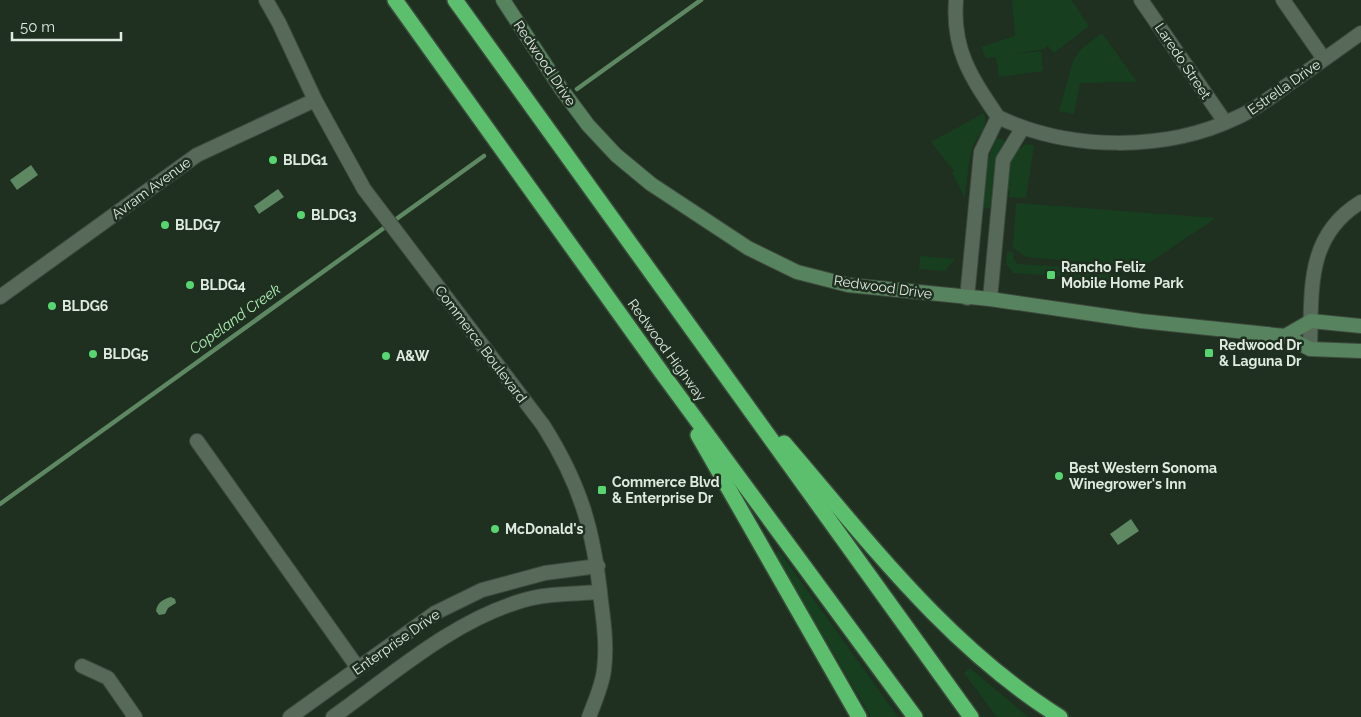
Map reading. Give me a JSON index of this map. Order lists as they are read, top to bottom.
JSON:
{
  "streets": {
    "highway": ["Redwood Highway"],
    "main road": ["Redwood Drive"],
    "street": [
      "Laredo Street",
      "Estrella Drive",
      "Avram Avenue",
      "Commerce Boulevard",
      "Enterprise Drive"
    ]
  },
  "crossings": [
    ["Laredo Street", "Estrella Drive"],
    ["Avram Avenue", "Commerce Boulevard"],
    ["Commerce Boulevard", "Enterprise Drive"]
  ],
  "water": ["Copeland Creek"],
  "places": {
    "other": [
      "BLDG1",
      "BLDG3",
      "BLDG7",
      "BLDG4",
      "BLDG6",
      "BLDG5",
      "A&W",
      "Best Western Sonoma Winegrower's Inn",
      "McDonald's"
    ],
    "transit": ["Rancho Feliz Mobile Home Park", "Redwood Dr & Laguna Dr", "Commerce Blvd & Enterprise Dr"]
  },
  "scale_bar": "50 m"
}
